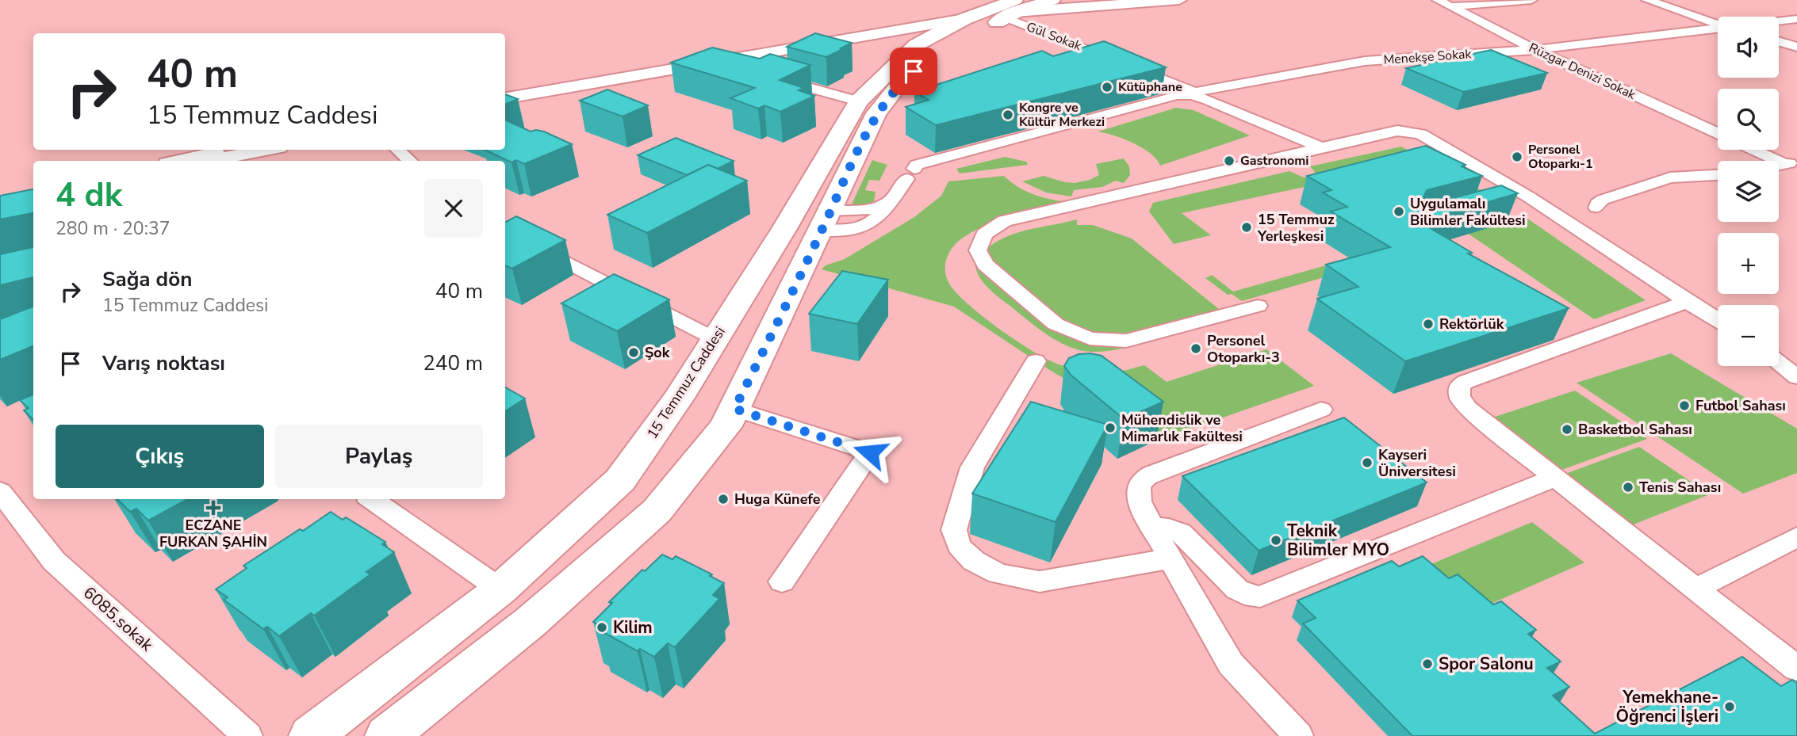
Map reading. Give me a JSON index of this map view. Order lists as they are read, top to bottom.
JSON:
{
  "streets": {
    "main road": ["15 Temmuz Caddesi"],
    "street": [
      "Gül Sokak",
      "Menekşe Sokak",
      "Rüzgar Denizi Sokak",
      "6085.sokak"
    ]
  },
  "crossings": [
    ["Gül Sokak", "Menekşe Sokak"],
    ["Gül Sokak", "15 Temmuz Caddesi"],
    ["Menekşe Sokak", "Rüzgar Denizi Sokak"]
  ],
  "places": {
    "other": [
      "Kütüphane",
      "Kongre ve Kültür Merkezi",
      "Personel Otoparkı-1",
      "Gastronomi",
      "Uygulamalı Bilimler Fakültesi",
      "15 Temmuz Yerleşkesi",
      "Rektörlük",
      "Personel Otoparkı-3",
      "Şok",
      "Futbol Sahası",
      "Mühendislik ve Mimarlık Fakültesi",
      "Basketbol Sahası",
      "Kayseri Üniversitesi",
      "Tenis Sahası",
      "Huga Künefe",
      "Teknik Bilimler MYO",
      "Kilim",
      "Spor Salonu",
      "Yemekhane- Öğrenci İşleri"
    ],
    "health": ["ECZANE FURKAN ŞAHİN"]
  },
  "page": {
    "map_buttons": ["+", "−"],
    "turn": ["40 m", "15 Temmuz Caddesi"],
    "heading": ["4 dk", "280 m · 20:37"],
    "list": [
      {
        "name": "Sağa dön",
        "note": "15 Temmuz Caddesi",
        "value": "40 m"
      },
      {
        "name": "Varış noktası",
        "value": "240 m"
      }
    ],
    "buttons": ["Çıkış", "Paylaş"]
  }
}
